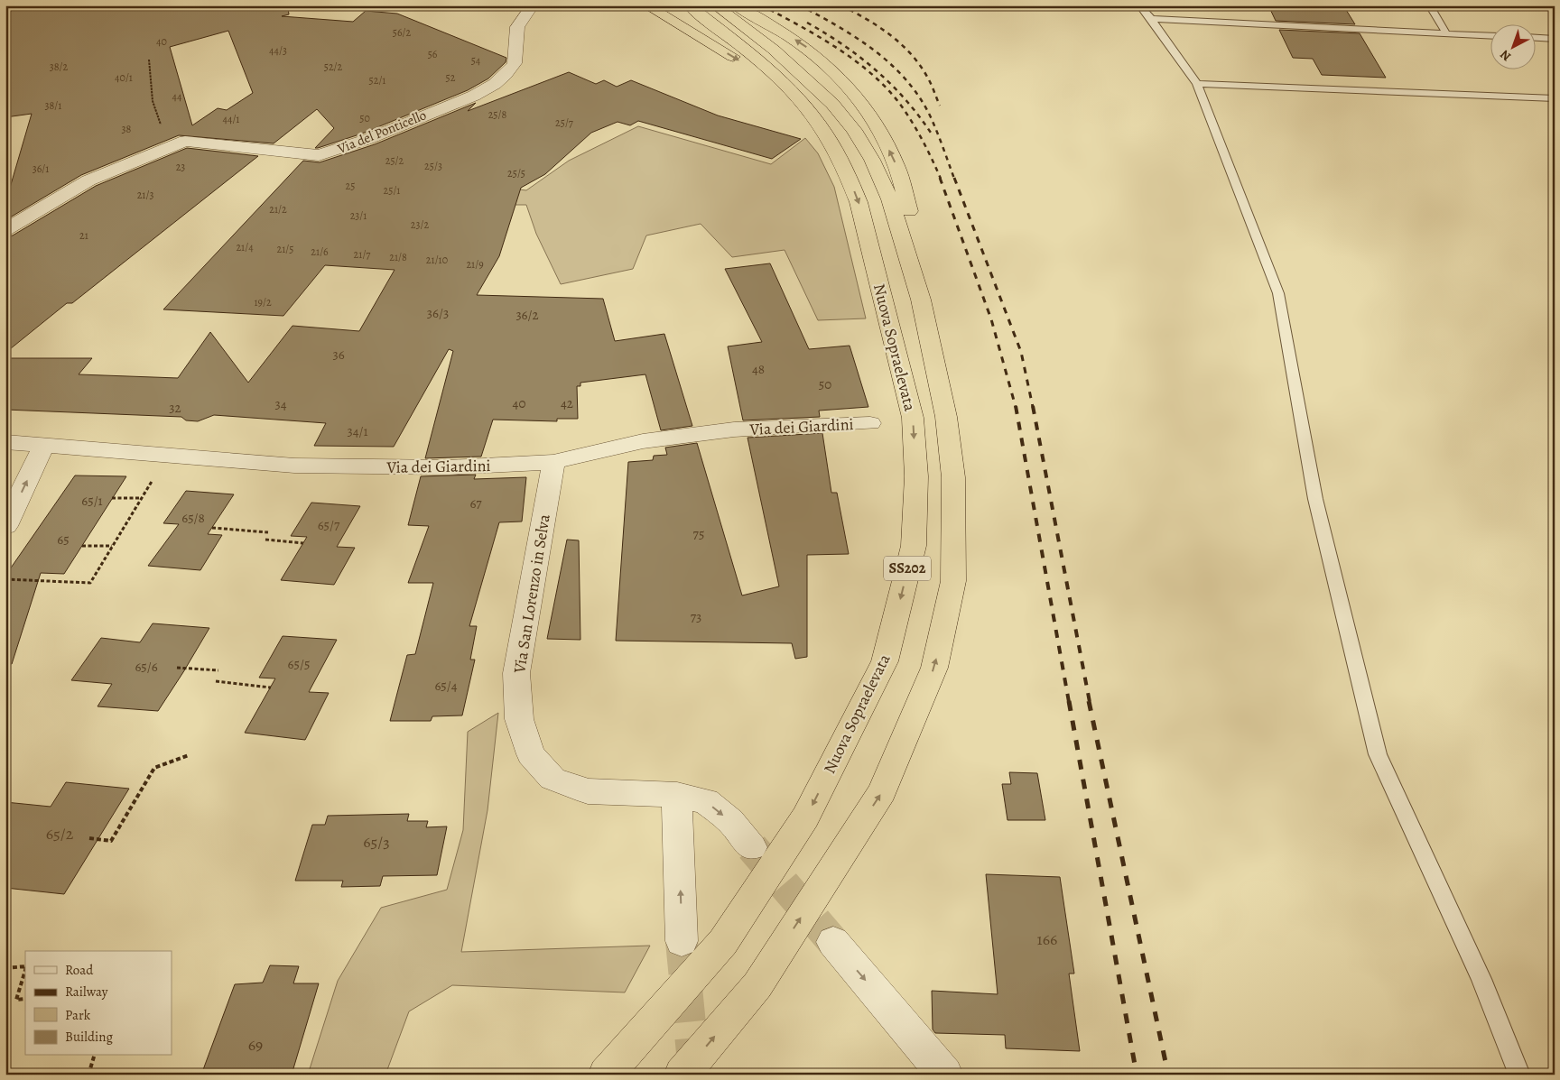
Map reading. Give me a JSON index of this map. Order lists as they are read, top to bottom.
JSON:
{
  "streets": {
    "highway": ["Nuova Sopraelevata", "SS202"],
    "street": ["Via del Ponticello", "Via dei Giardini", "Via San Lorenzo in Selva"]
  },
  "crossings": [
    ["Via dei Giardini", "Via San Lorenzo in Selva"]
  ],
  "house_numbers": [
    "56/2",
    "40",
    "44/3",
    "56",
    "54",
    "38/2",
    "52/2",
    "40/1",
    "52",
    "52/1",
    "44",
    "38/1",
    "25/8",
    "50",
    "44/1",
    "25/7",
    "38",
    "25/2",
    "25/3",
    "23",
    "36/1",
    "25/5",
    "25",
    "25/1",
    "21/3",
    "21/2",
    "23/1",
    "23/2",
    "21",
    "21/4",
    "21/5",
    "21/6",
    "21/7",
    "21/8",
    "21/10",
    "21/9",
    "19/2",
    "36/3",
    "36/2",
    "36",
    "48",
    "50",
    "40",
    "42",
    "34",
    "32",
    "34/1",
    "65/1",
    "67",
    "65/8",
    "65/7",
    "75",
    "65",
    "73",
    "65/5",
    "65/6",
    "65/4",
    "65/2",
    "65/3",
    "166",
    "69"
  ],
  "legend": [
    "Road",
    "Railway",
    "Park",
    "Building"
  ],
  "north": "bottom left"
}
